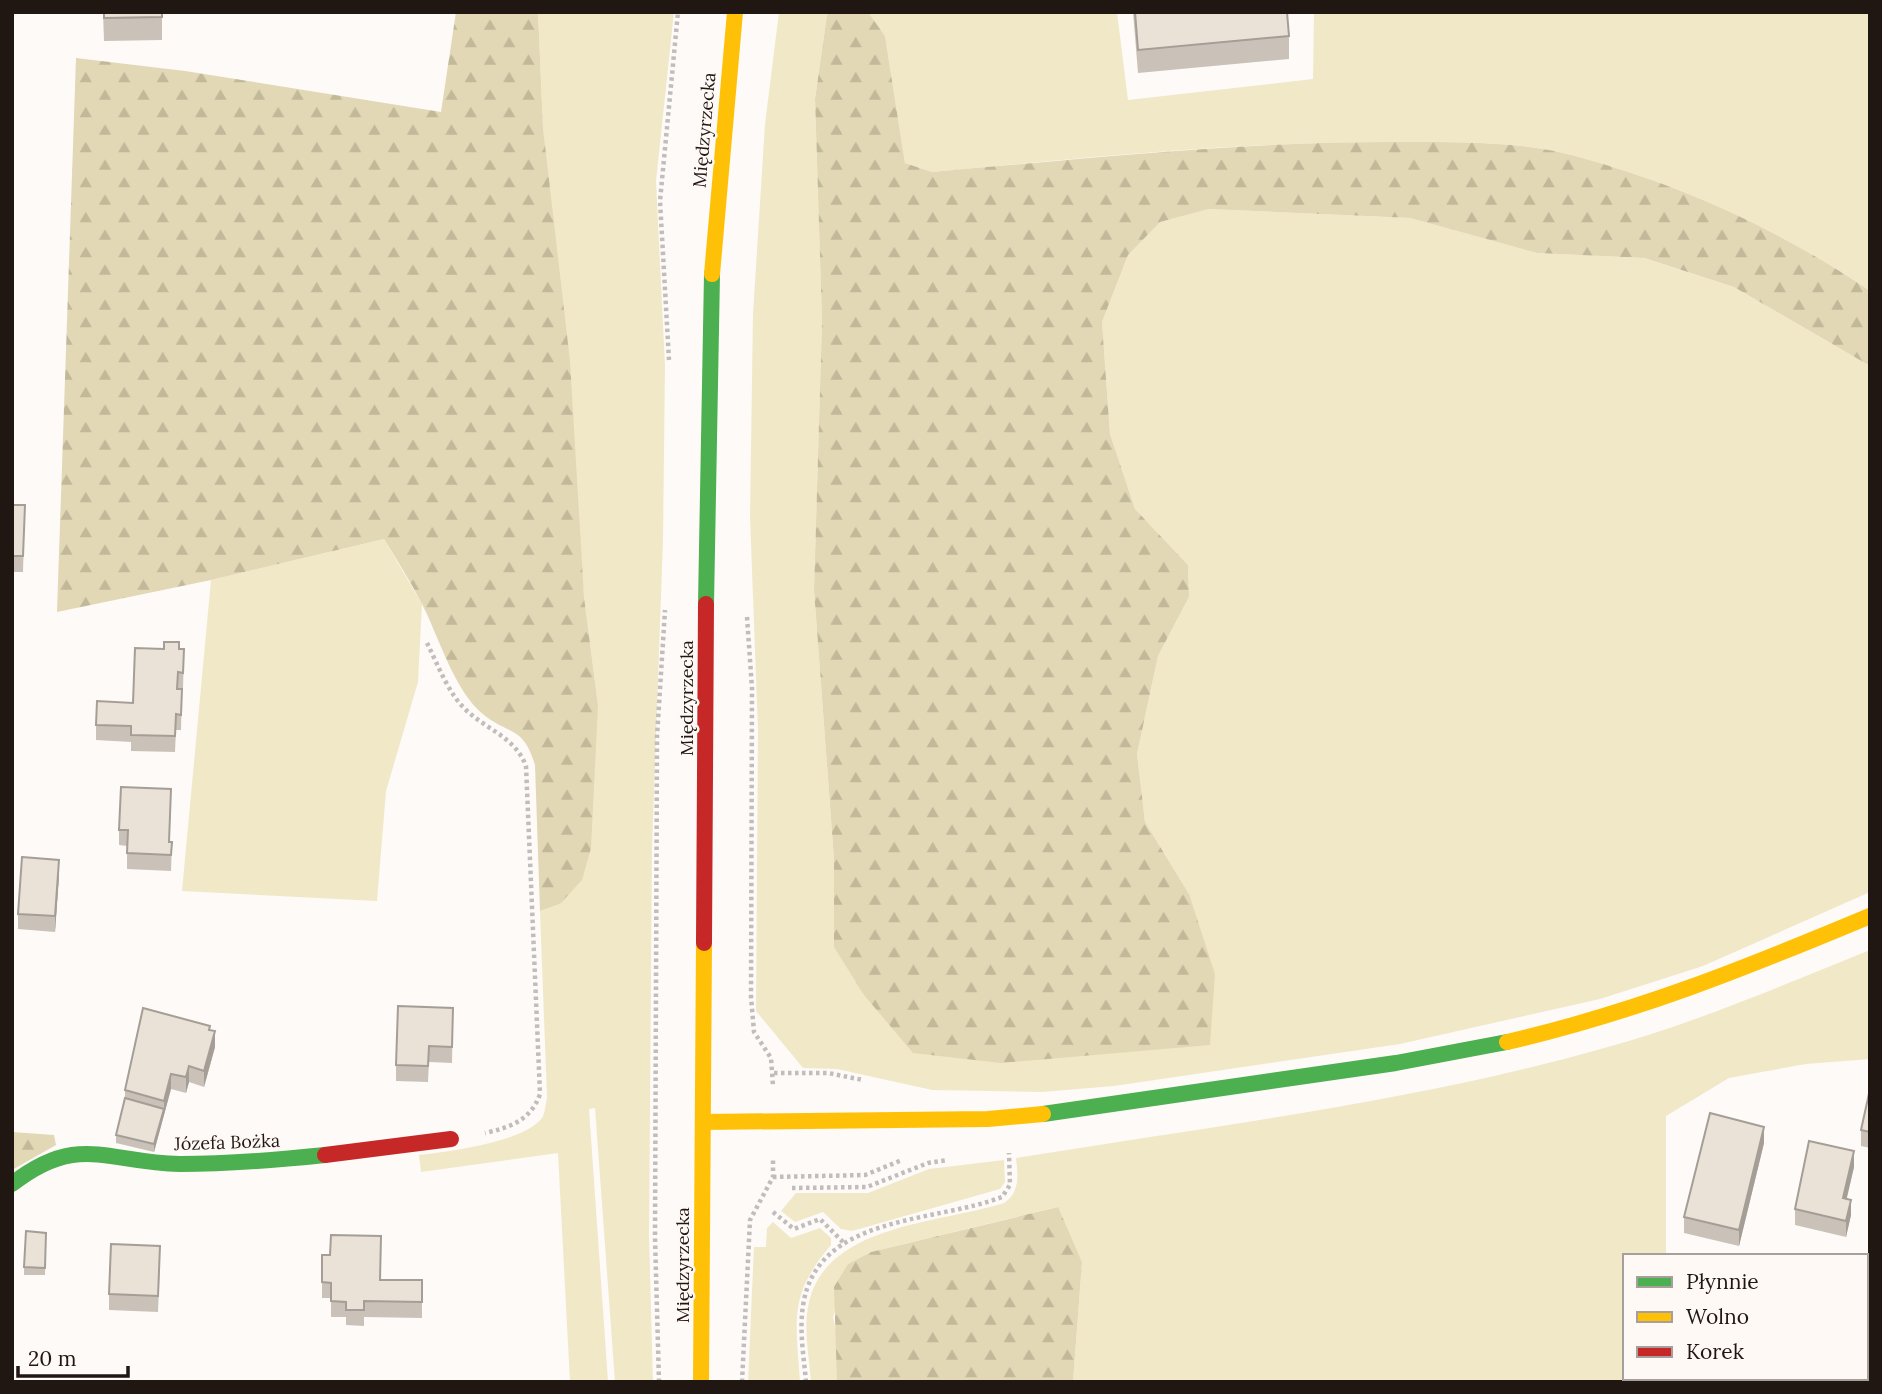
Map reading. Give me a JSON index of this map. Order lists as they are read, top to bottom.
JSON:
{
  "streets": {
    "street": ["Międzyrzecka", "Józefa Bożka"]
  },
  "legend": ["Płynnie", "Wolno", "Korek"],
  "scale_bar": "20 m"
}
